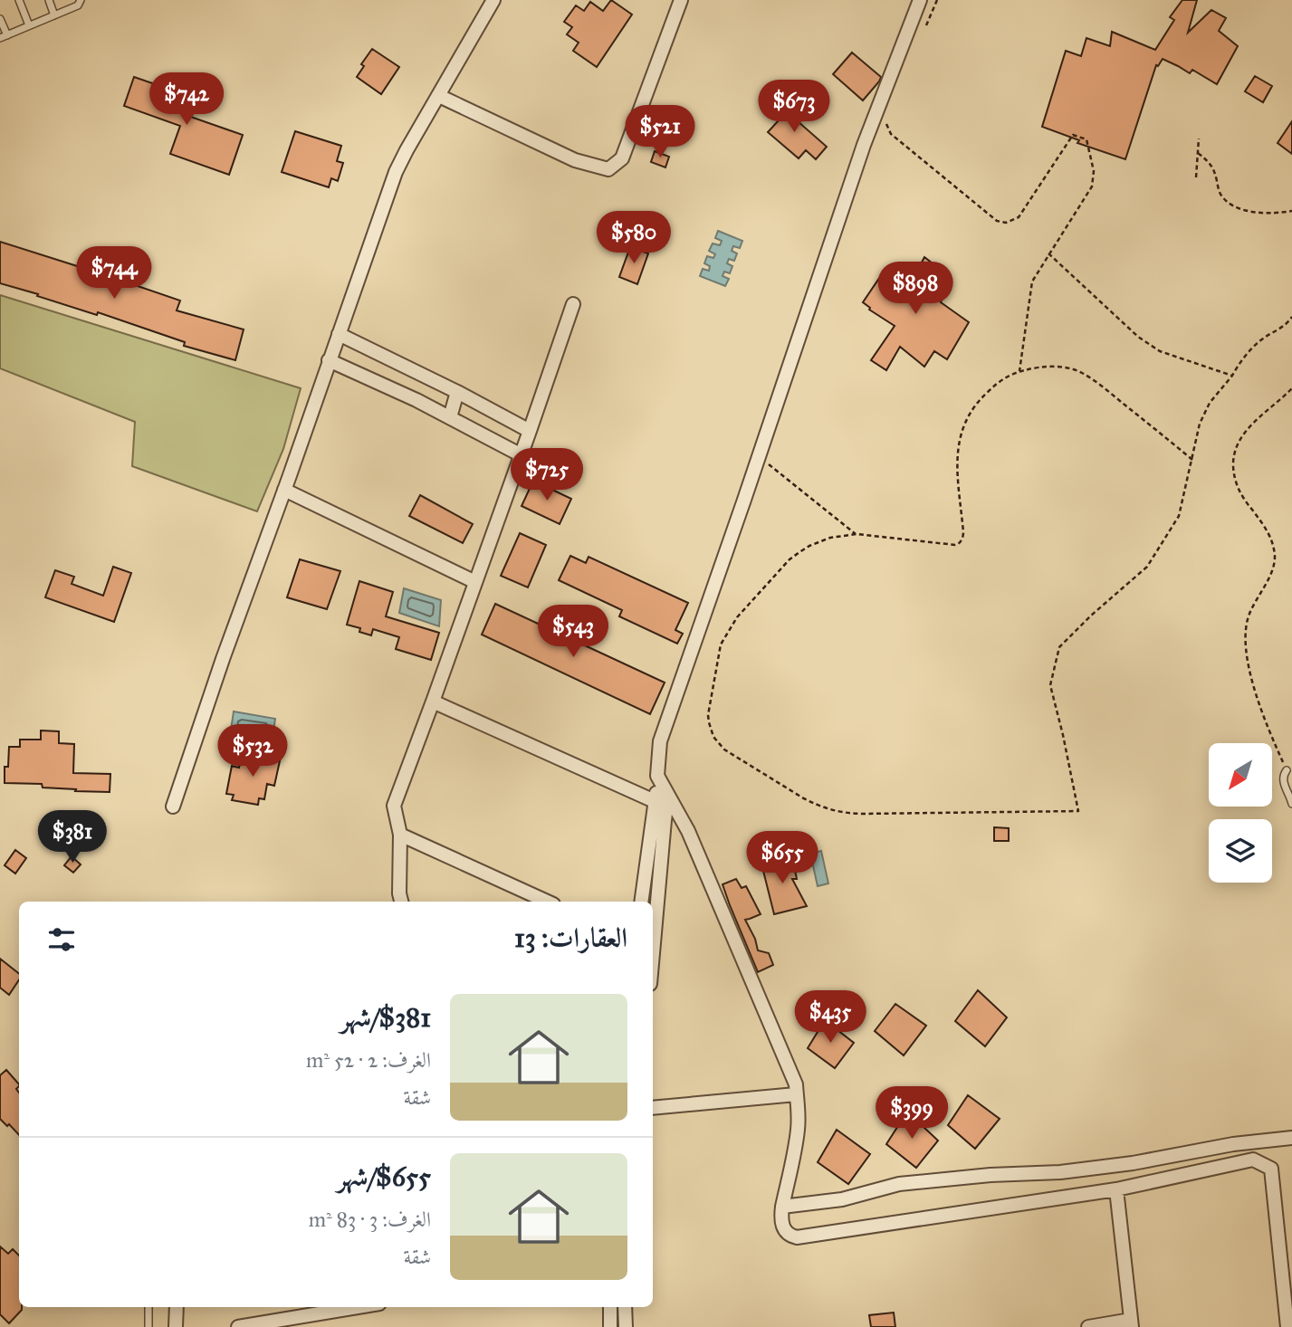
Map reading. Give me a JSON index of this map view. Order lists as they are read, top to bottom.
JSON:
{
  "north": "bottom left",
  "page": {
    "price": [
      "$742",
      "$673",
      "$521",
      "$580",
      "$744",
      "$898",
      "$725",
      "$543",
      "$532",
      "$381",
      "$655",
      "$435",
      "$399"
    ],
    "heading": "العقارات: 13",
    "list": [
      {
        "name": "$381/شهر",
        "note": "الغرف: 2 · 52 m² · شقة"
      },
      {
        "name": "$655/شهر",
        "note": "الغرف: 3 · 83 m² · شقة"
      }
    ]
  }
}
